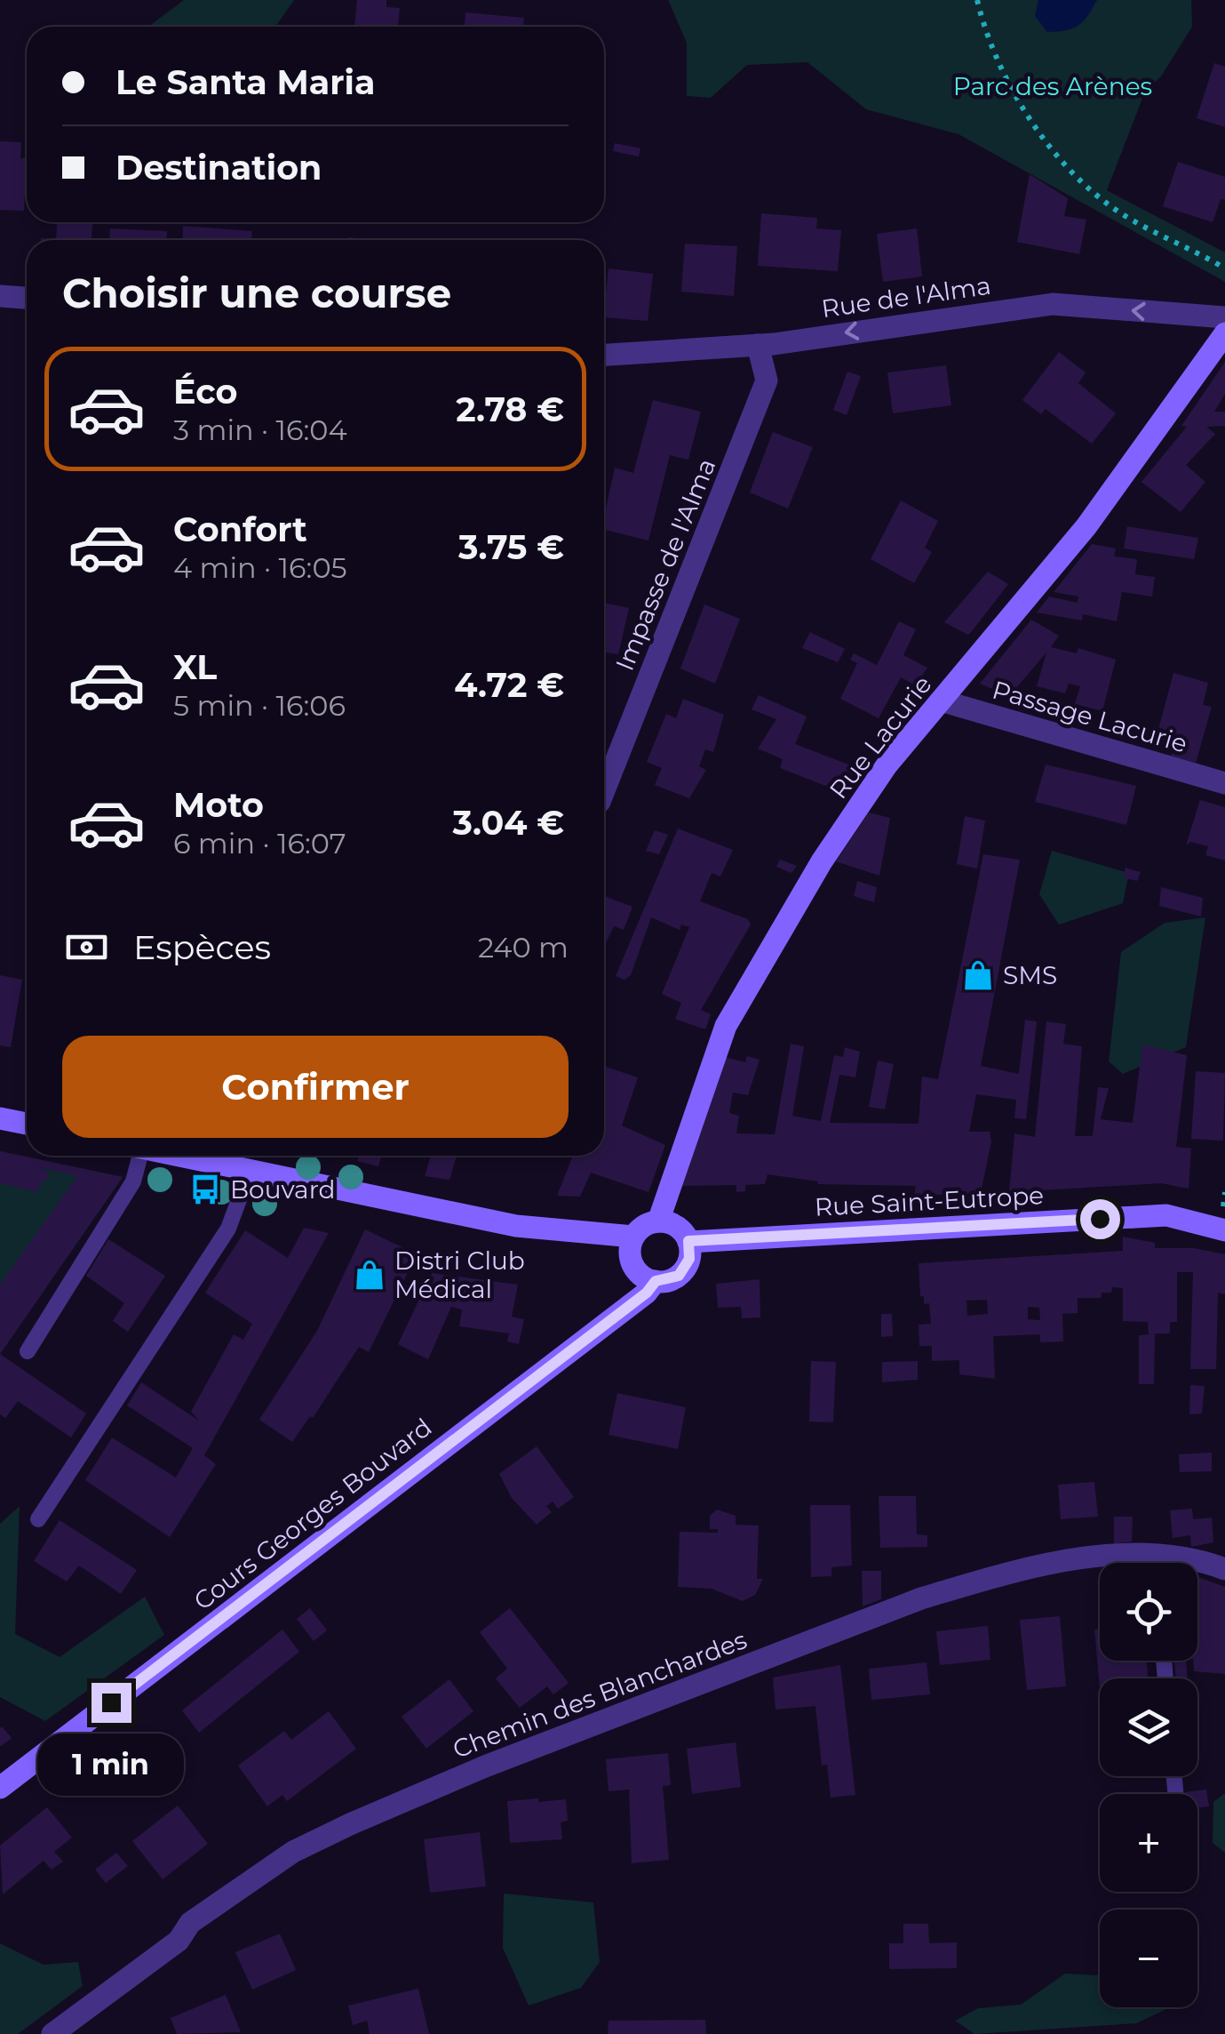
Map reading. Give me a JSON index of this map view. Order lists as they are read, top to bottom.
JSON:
{
  "streets": {
    "street": [
      "Rue de l'Alma",
      "Impasse de l'Alma",
      "Passage Lacurie",
      "Rue Lacurie",
      "Rue Saint-Eutrope",
      "Cours Georges Bouvard",
      "Chemin des Blanchardes"
    ]
  },
  "crossings": [
    ["Rue de l'Alma", "Impasse de l'Alma"],
    ["Passage Lacurie", "Rue Lacurie"],
    ["Rue Lacurie", "Rue Saint-Eutrope"],
    ["Rue Lacurie", "Cours Georges Bouvard"],
    ["Rue Saint-Eutrope", "Cours Georges Bouvard"]
  ],
  "one_way": ["Rue de l'Alma"],
  "parks": ["Parc des Arènes"],
  "places": {
    "shop": ["SMS", "Distri Club Médical"],
    "bus stop": ["Bouvard"]
  },
  "page": {
    "banner": ["Le Santa Maria", "Destination"],
    "heading": "Choisir une course",
    "list": [
      {
        "name": "Éco",
        "note": "3 min · 16:04",
        "value": "2.78 €"
      },
      {
        "name": "Confort",
        "note": "4 min · 16:05",
        "value": "3.75 €"
      },
      {
        "name": "XL",
        "note": "5 min · 16:06",
        "value": "4.72 €"
      },
      {
        "name": "Moto",
        "note": "6 min · 16:07",
        "value": "3.04 €"
      }
    ],
    "pay": ["Espèces", "240 m"],
    "buttons": "Confirmer",
    "map_buttons": ["+", "−"],
    "bubble": "1 min"
  }
}
